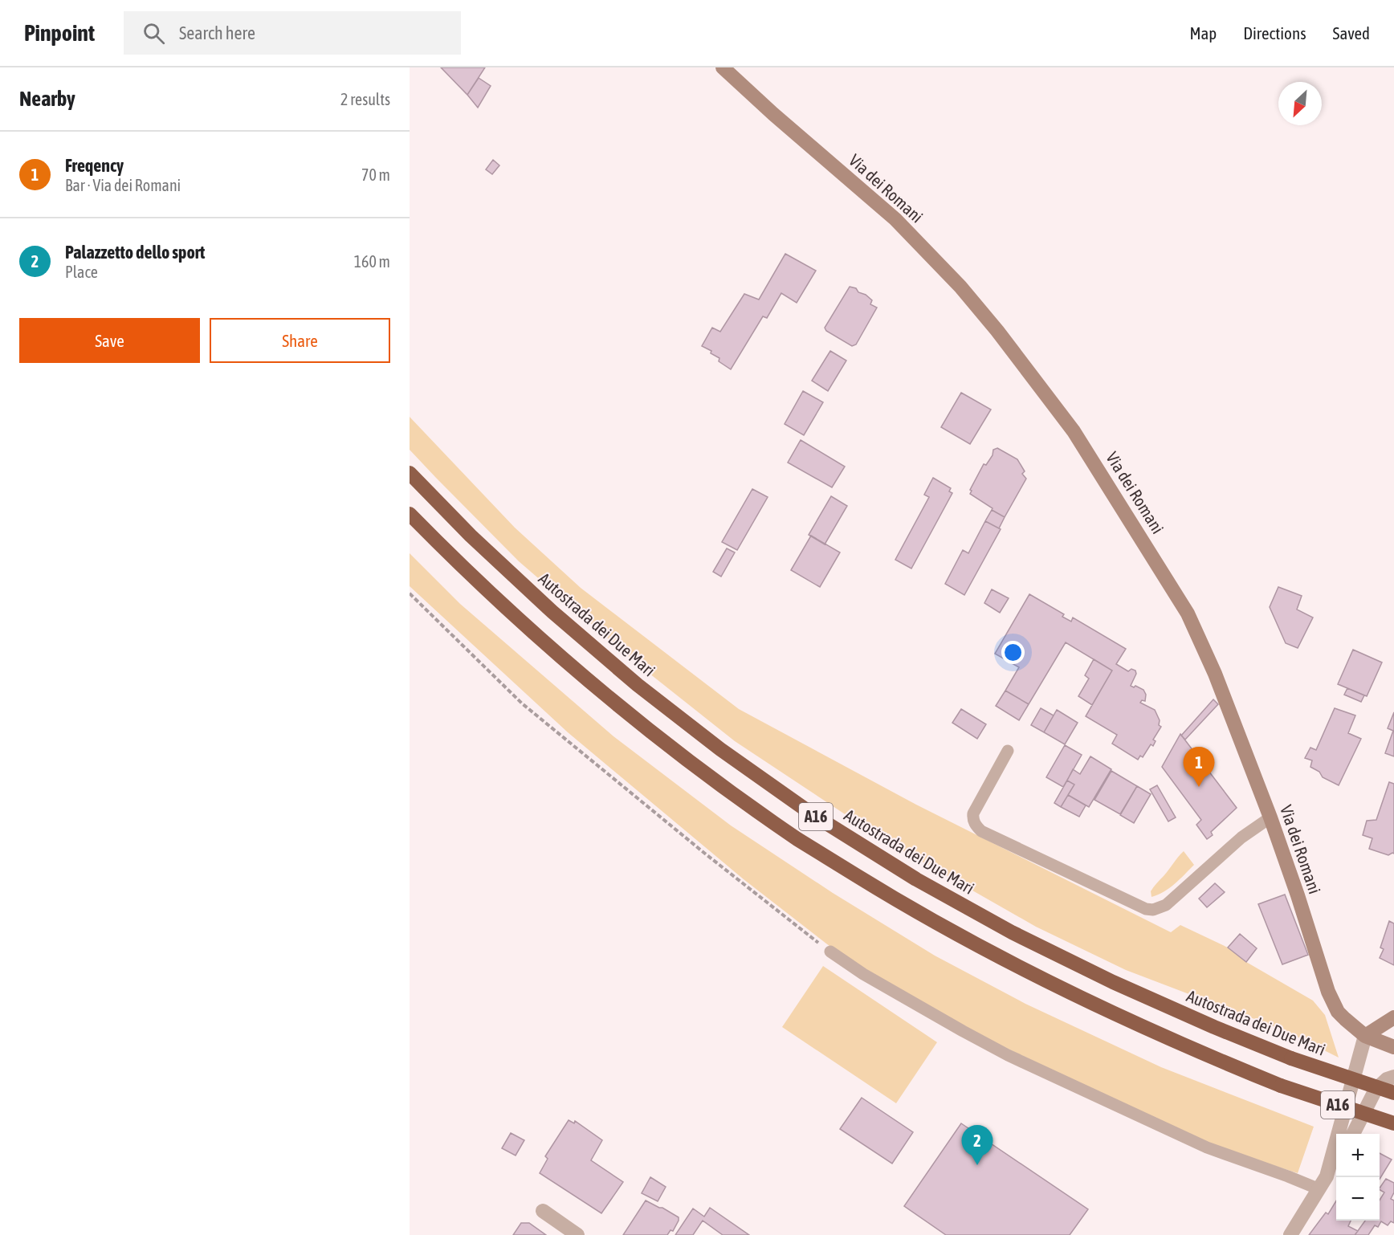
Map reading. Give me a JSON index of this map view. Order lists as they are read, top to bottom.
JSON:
{
  "streets": {
    "highway": ["Autostrada dei Due Mari", "A16"],
    "main road": ["Via dei Romani"]
  },
  "north": "bottom left",
  "page": {
    "header": "Pinpoint",
    "search": "Search here",
    "nav": ["Map", "Directions", "Saved"],
    "heading": ["Nearby", "2 results"],
    "list": [
      {
        "mark": "1",
        "name": "Freqency",
        "note": "Bar · Via dei Romani",
        "value": "70 m"
      },
      {
        "mark": "2",
        "name": "Palazzetto dello sport",
        "note": "Place",
        "value": "160 m"
      }
    ],
    "buttons": ["Save", "Share"],
    "pins": ["1", "2"],
    "map_buttons": ["+", "−"]
  }
}
